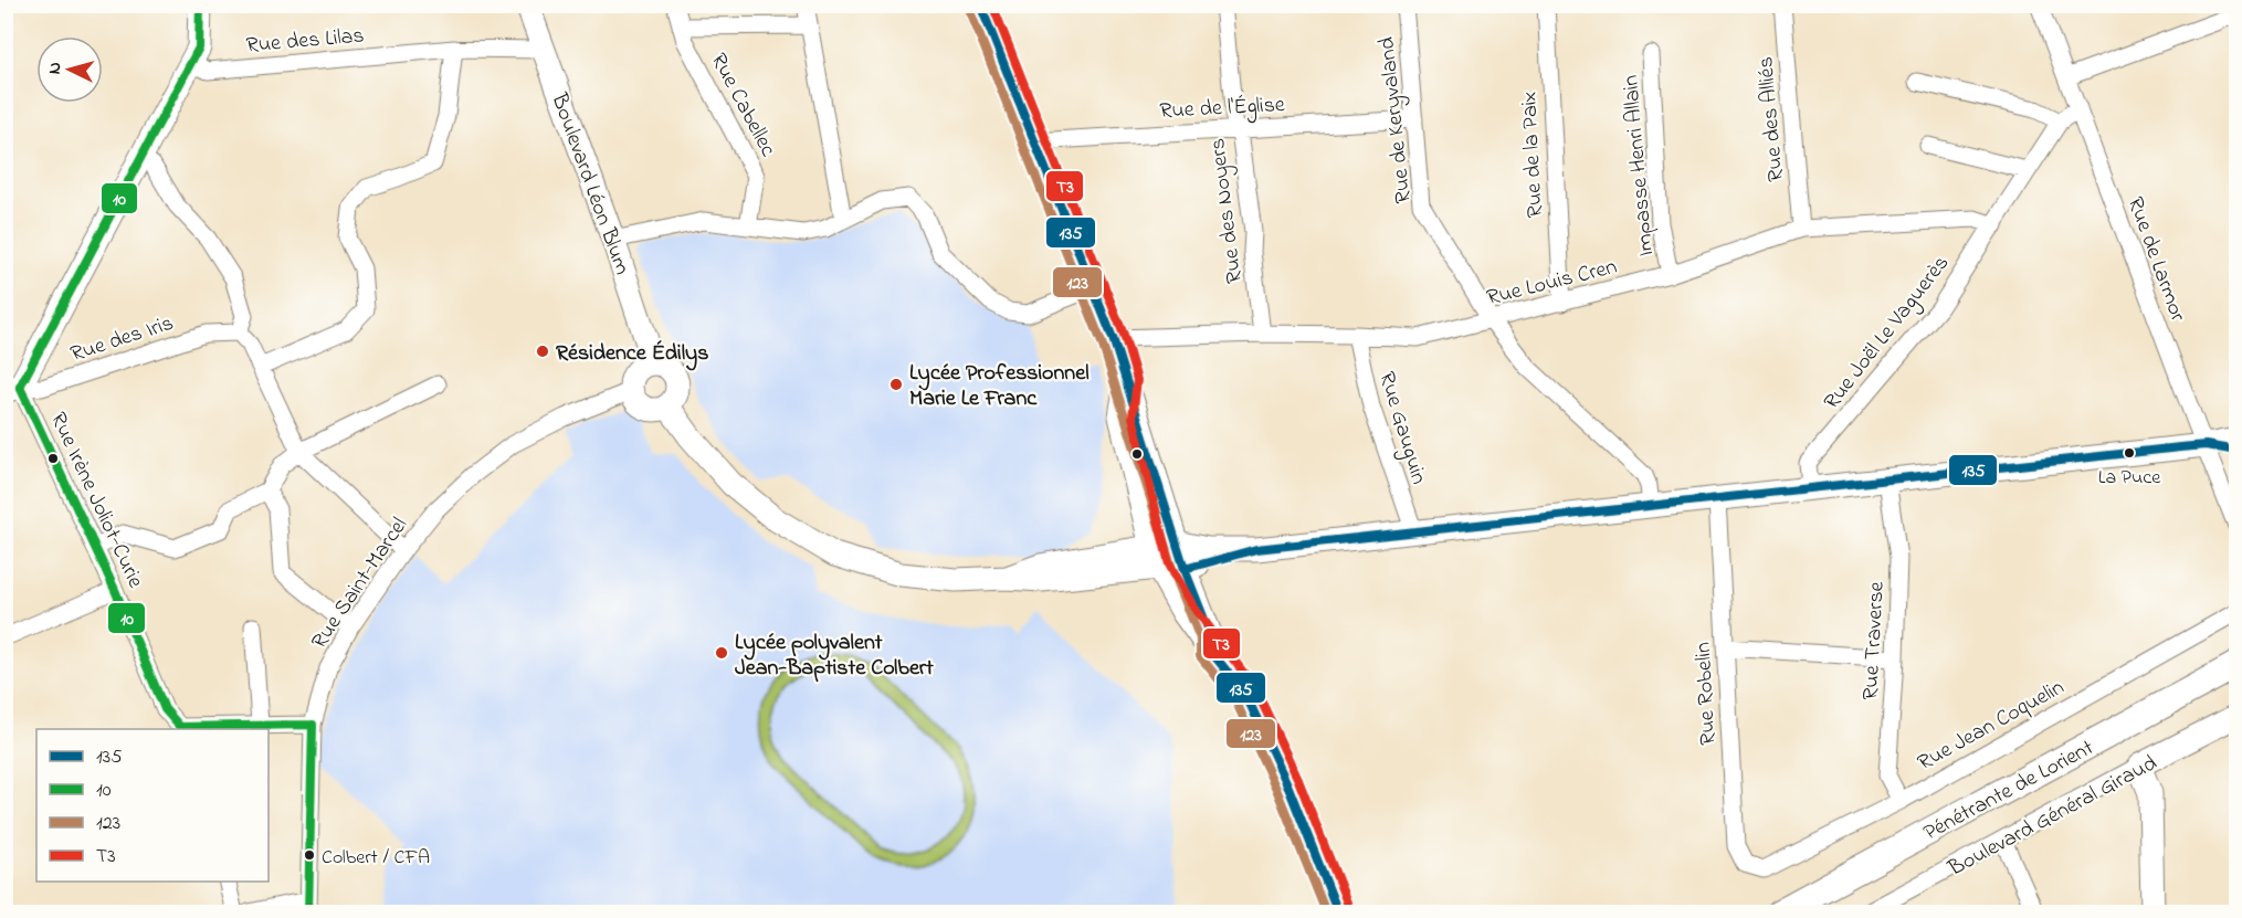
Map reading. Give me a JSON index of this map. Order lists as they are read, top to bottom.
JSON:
{
  "streets": {
    "main road": ["Boulevard Léon Blum", "Pénétrante de Lorient", "Boulevard Général Giraud"],
    "street": [
      "Rue des Lilas",
      "Rue Cabellec",
      "Rue de l'Église",
      "Rue des Alliés",
      "Rue de Keryvaland",
      "Rue de la Paix",
      "Impasse Henri Allain",
      "Rue des Noyers",
      "Rue de Larmor",
      "Rue Louis Cren",
      "Rue Joël Le Vaguerès",
      "Rue des Iris",
      "Rue Gauguin",
      "Rue Irène Joliot-Curie",
      "Rue Saint-Marcel",
      "Rue Traverse",
      "Rue Robelin",
      "Rue Jean Coquelin"
    ]
  },
  "crossings": [
    ["Rue des Lilas", "Boulevard Léon Blum"],
    ["Rue de l'Église", "Rue de Keryvaland"],
    ["Rue de l'Église", "Rue des Noyers"],
    ["Rue des Alliés", "Rue Louis Cren"],
    ["Rue de Keryvaland", "Rue Louis Cren"],
    ["Rue de la Paix", "Rue Louis Cren"],
    ["Impasse Henri Allain", "Rue Louis Cren"],
    ["Boulevard Léon Blum", "Rue Saint-Marcel"],
    ["Rue des Noyers", "Rue Louis Cren"],
    ["Rue de Larmor", "Rue Joël Le Vaguerès"],
    ["Rue Louis Cren", "Rue Joël Le Vaguerès"],
    ["Rue Louis Cren", "Rue Gauguin"],
    ["Rue des Iris", "Rue Irène Joliot-Curie"],
    ["Rue Irène Joliot-Curie", "Rue Saint-Marcel"],
    ["Rue Traverse", "Rue Jean Coquelin"],
    ["Rue Robelin", "Rue Jean Coquelin"]
  ],
  "places": [
    "Résidence Édilys",
    "Lycée Professionnel Marie Le Franc",
    "La Puce",
    "Lycée polyvalent Jean-Baptiste Colbert",
    "Colbert / CFA"
  ],
  "lines": [
    "transit line 135",
    "transit line 10",
    "transit line T3",
    "transit line 123"
  ],
  "legend": [
    "135",
    "10",
    "123",
    "T3"
  ],
  "north": "left"
}
